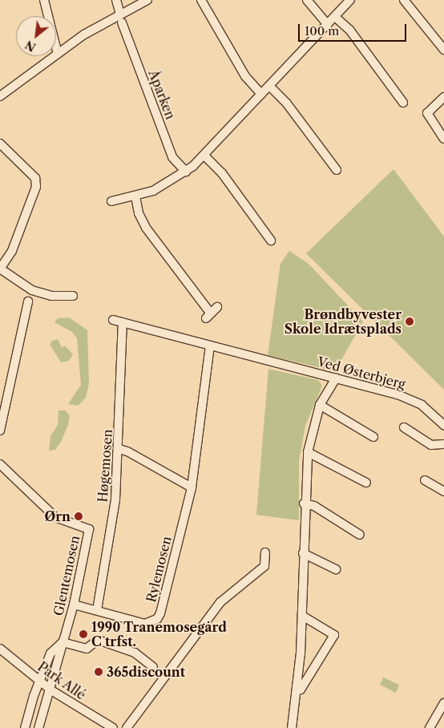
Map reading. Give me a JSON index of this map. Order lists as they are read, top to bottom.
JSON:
{
  "streets": {
    "street": [
      "Åparken",
      "Ved Østerbjerg",
      "Høgemosen",
      "Rylemosen",
      "Glentemosen",
      "Park Allé"
    ]
  },
  "crossings": [
    ["Ved Østerbjerg", "Rylemosen"],
    ["Høgemosen", "Rylemosen"],
    ["Rylemosen", "Glentemosen"],
    ["Glentemosen", "Park Allé"]
  ],
  "places": [
    "Brøndbyvester Skole Idrætsplads",
    "Ørn",
    "1990 Tranemosegård C trfst.",
    "365discount"
  ],
  "scale_bar": "100 m",
  "north": "bottom left"
}
